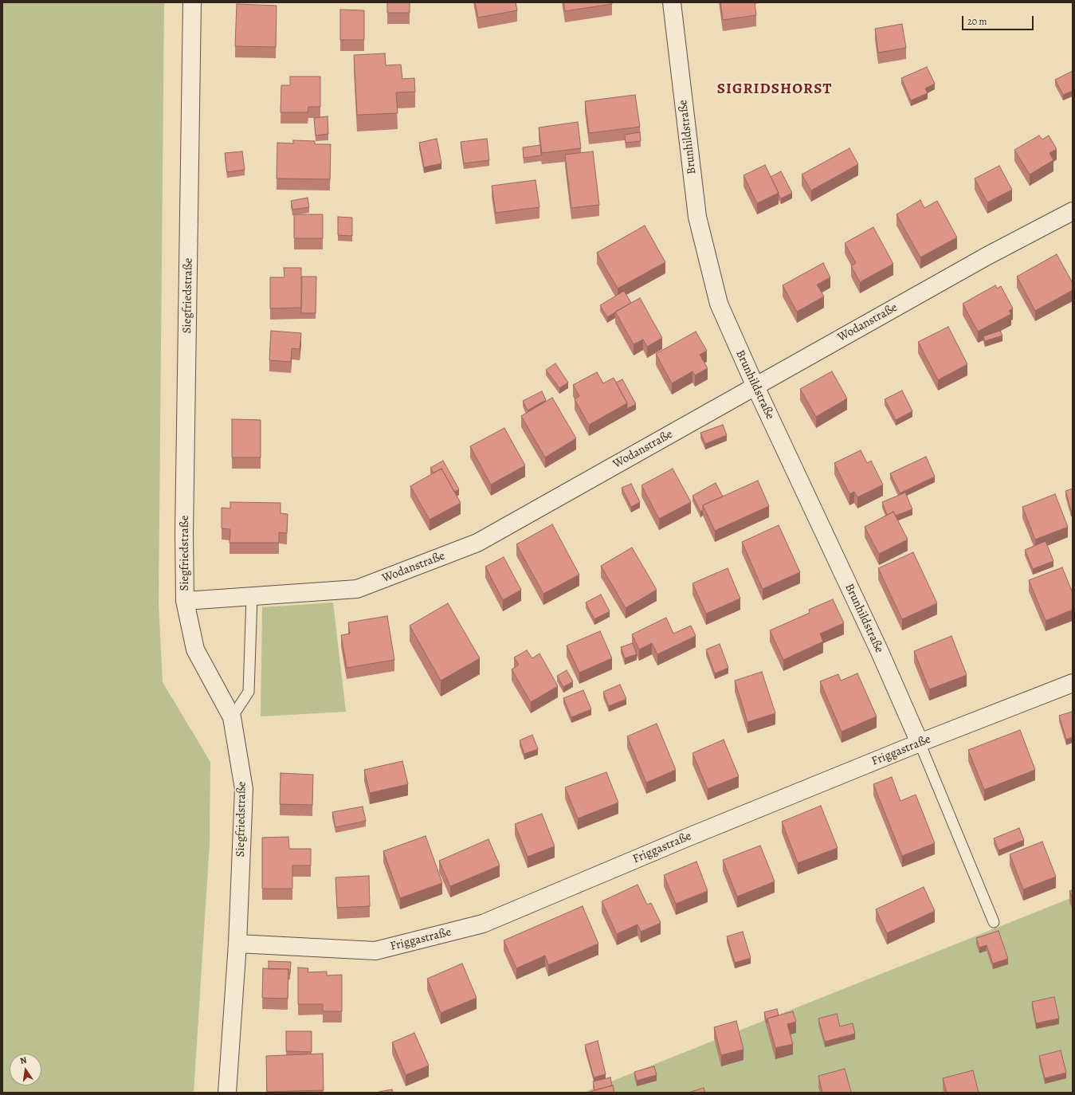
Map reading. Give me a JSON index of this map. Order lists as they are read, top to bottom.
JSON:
{
  "streets": {
    "street": [
      "Brunhildstraße",
      "Siegfriedstraße",
      "Wodanstraße",
      "Friggastraße"
    ]
  },
  "crossings": [
    ["Brunhildstraße", "Wodanstraße"],
    ["Brunhildstraße", "Friggastraße"],
    ["Siegfriedstraße", "Wodanstraße"],
    ["Siegfriedstraße", "Friggastraße"]
  ],
  "districts": ["SIGRIDSHORST"],
  "scale_bar": "20 m",
  "north": "top"
}
